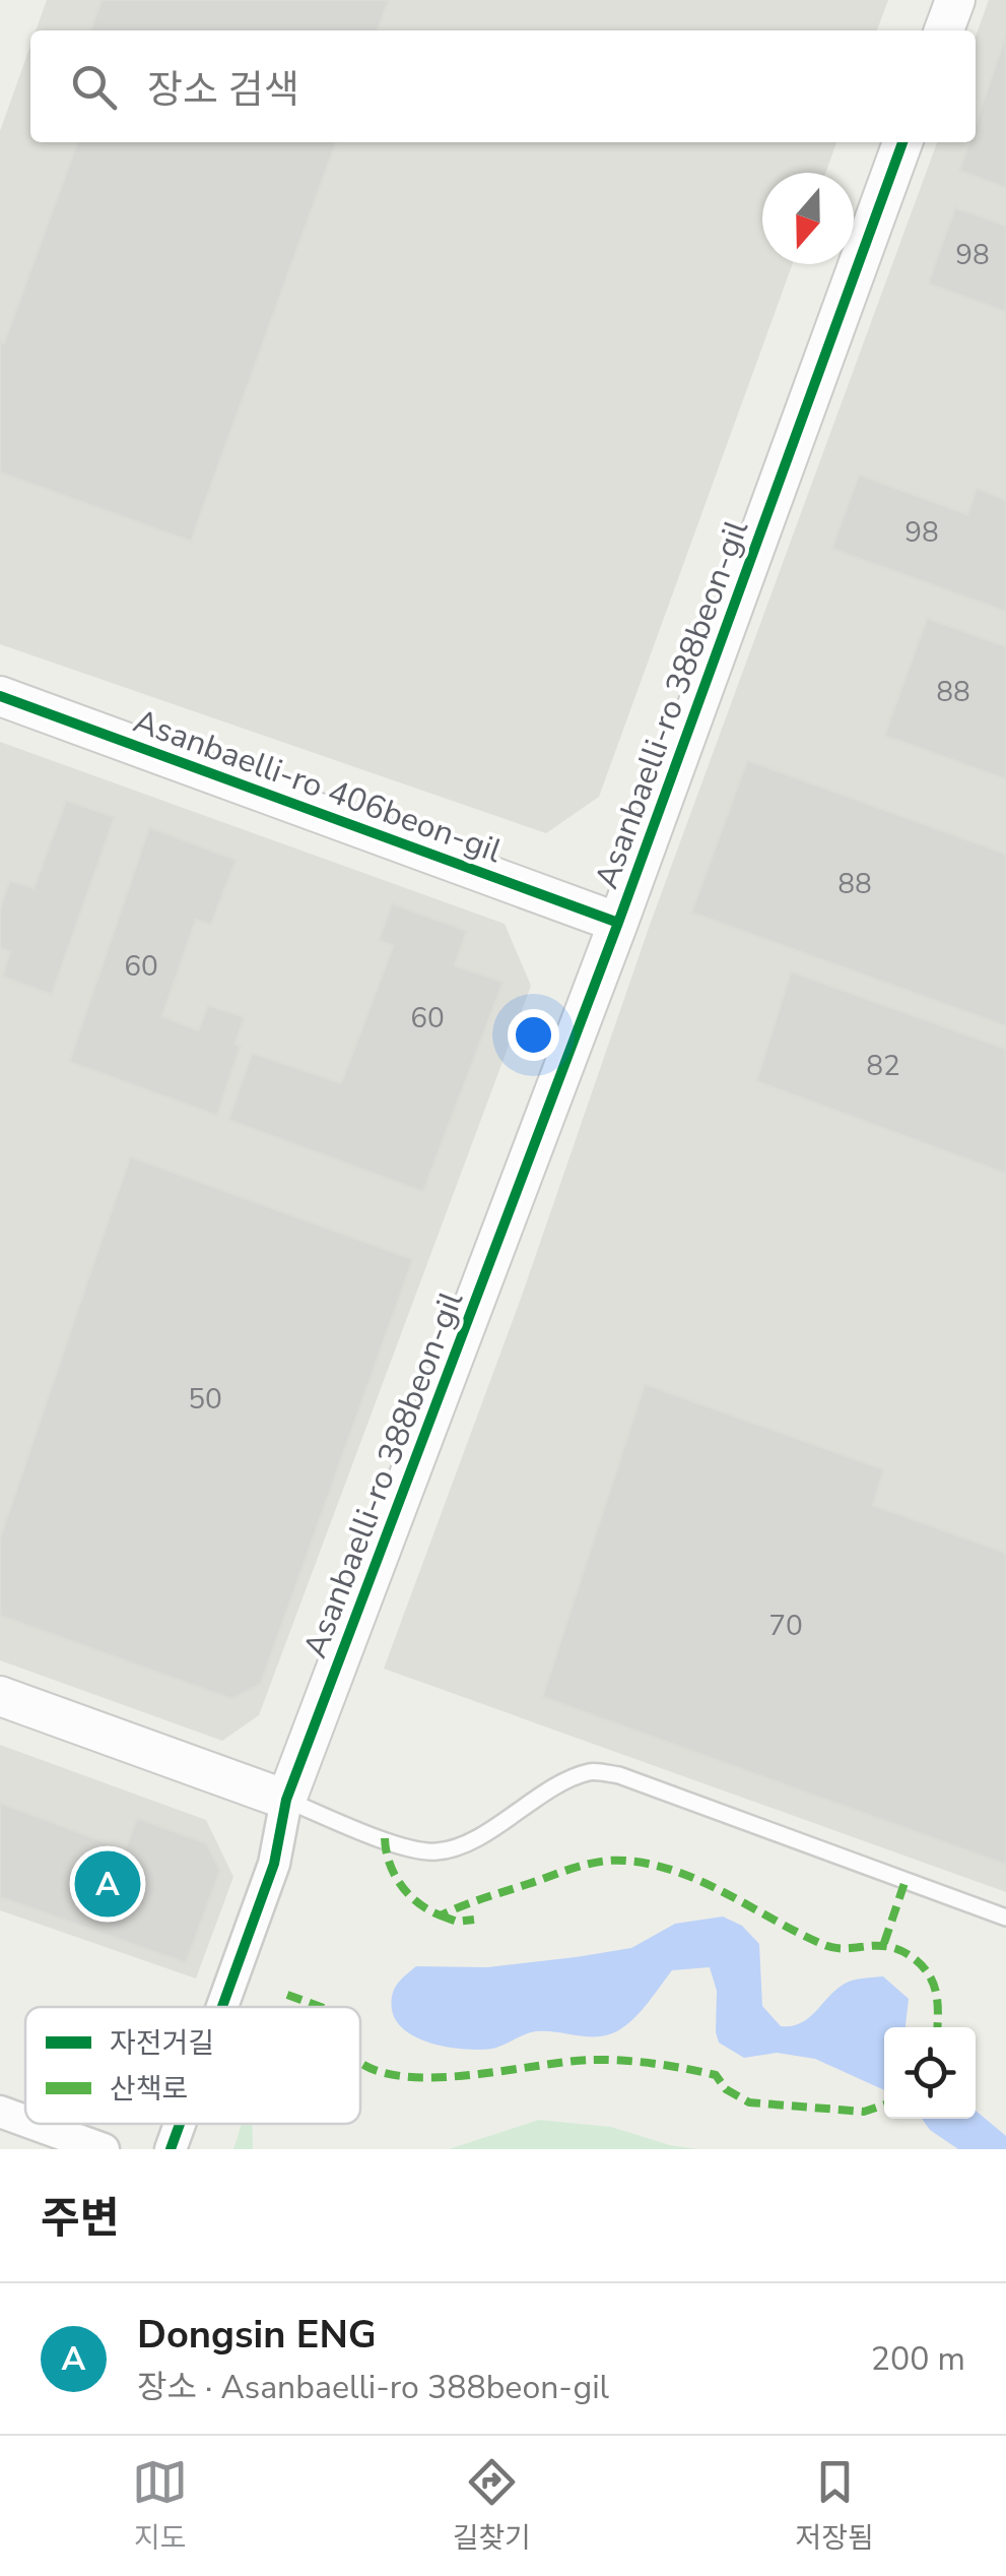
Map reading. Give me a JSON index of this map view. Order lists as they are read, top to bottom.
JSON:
{
  "streets": {
    "street": ["Asanbaelli-ro 388beon-gil", "Asanbaelli-ro 406beon-gil"]
  },
  "crossings": [
    ["Asanbaelli-ro 388beon-gil", "Asanbaelli-ro 406beon-gil"]
  ],
  "house_numbers": [
    "98",
    "98",
    "88",
    "88",
    "60",
    "60",
    "82",
    "50",
    "70"
  ],
  "legend": ["자전거길", "산책로"],
  "north": "bottom",
  "page": {
    "search": "장소 검색",
    "pins": "A",
    "heading": "주변",
    "list": [
      {
        "mark": "A",
        "name": "Dongsin ENG",
        "note": "장소 · Asanbaelli-ro 388beon-gil",
        "value": "200 m"
      }
    ],
    "nav": ["지도", "길찾기", "저장됨"]
  }
}
